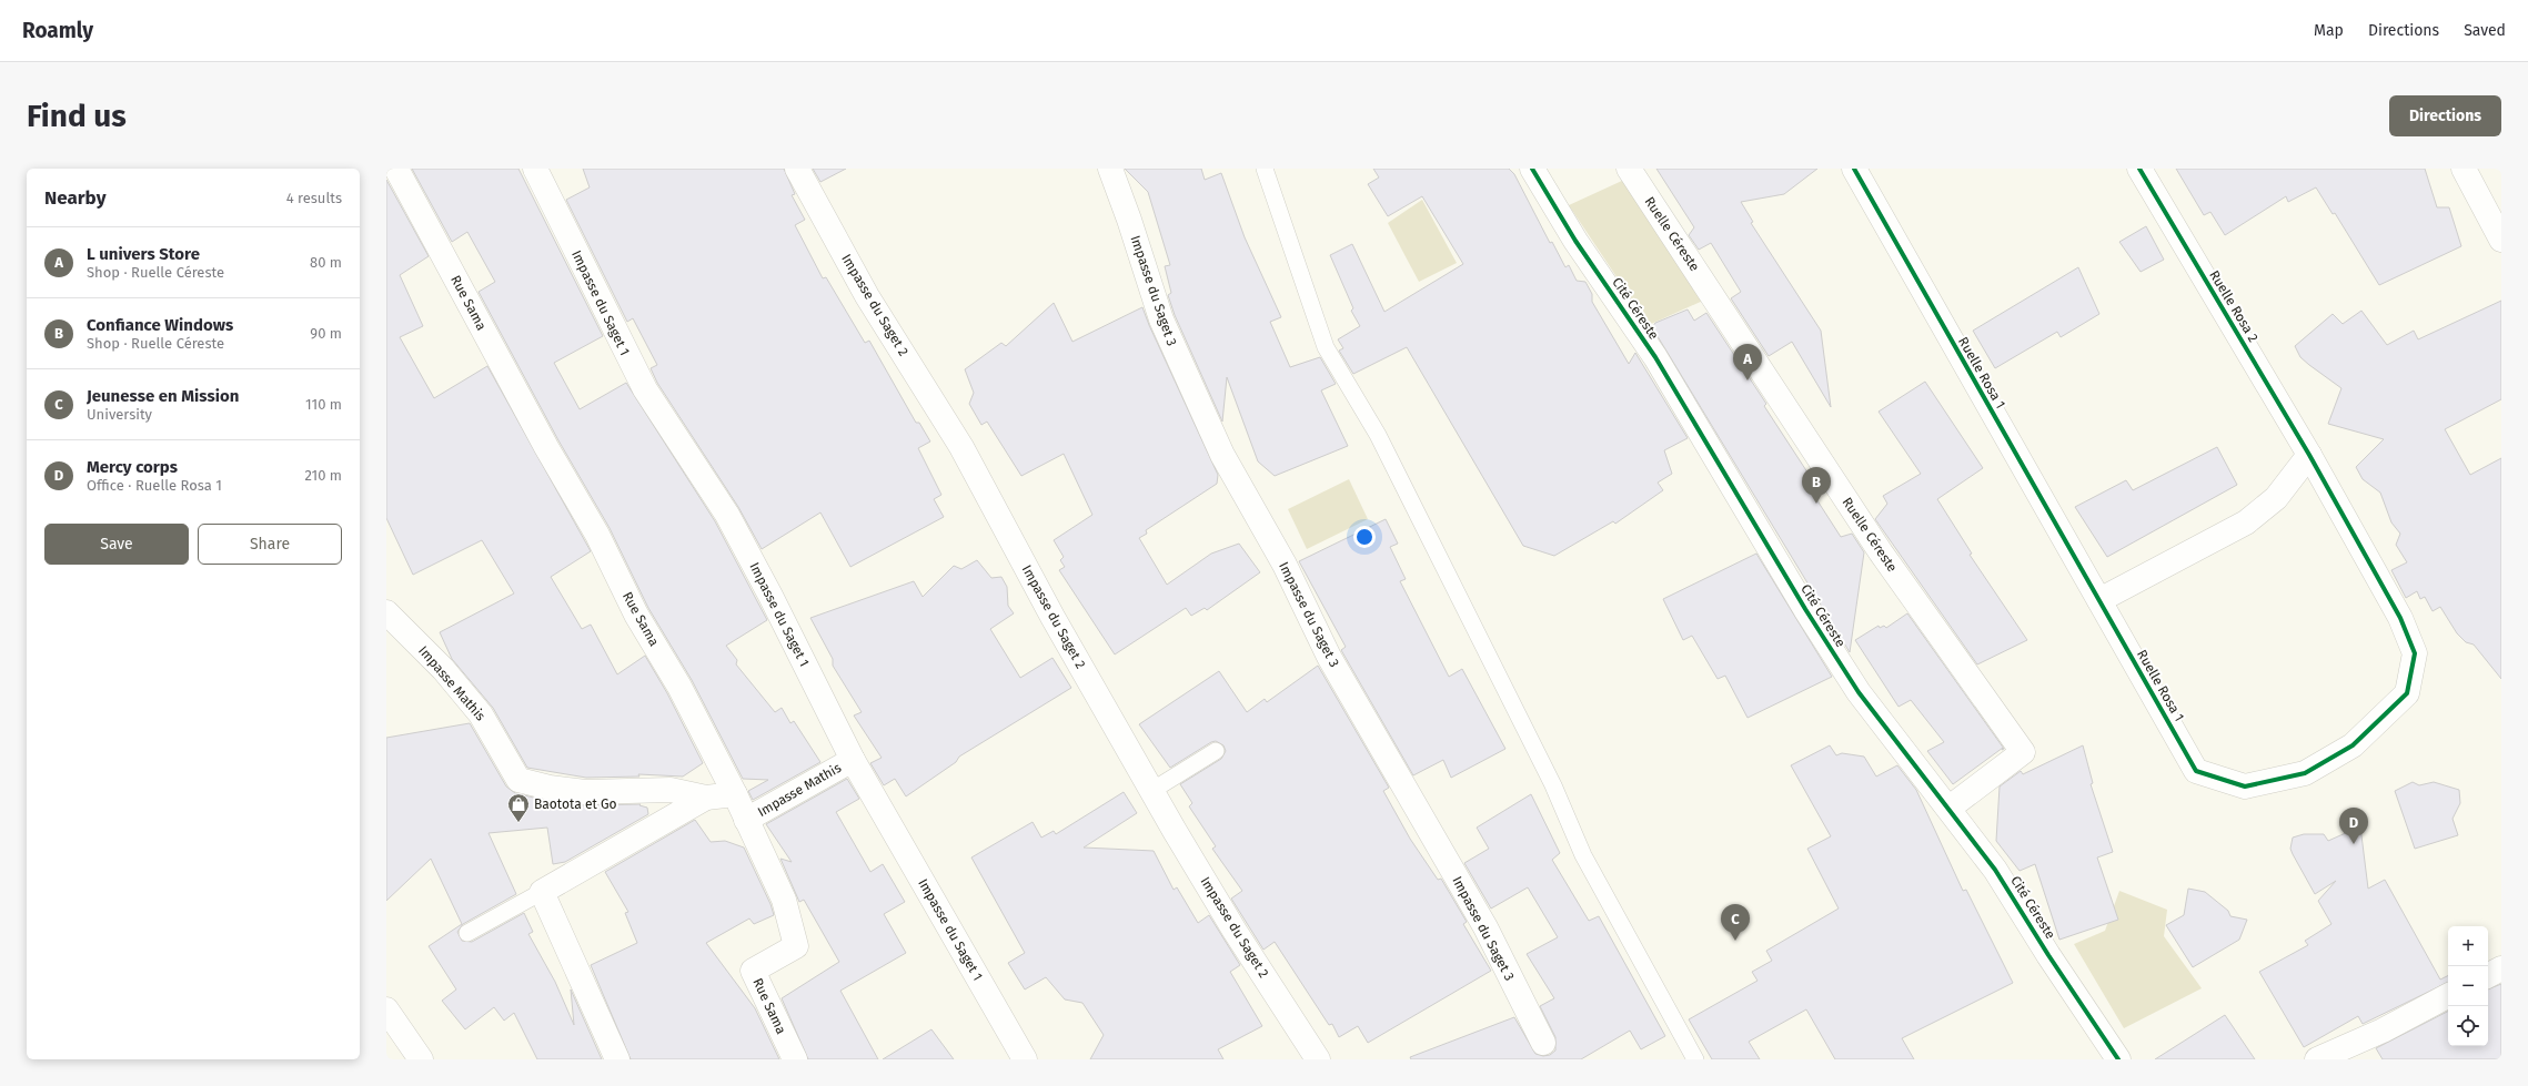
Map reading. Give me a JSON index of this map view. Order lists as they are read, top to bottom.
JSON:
{
  "streets": {
    "street": [
      "Ruelle Céreste",
      "Impasse du Saget 3",
      "Rue Sama",
      "Impasse du Saget 1",
      "Impasse du Saget 2",
      "Ruelle Rosa 2",
      "Cité Céreste",
      "Ruelle Rosa 1",
      "Impasse Mathis"
    ]
  },
  "crossings": [
    ["Ruelle Céreste", "Cité Céreste"],
    ["Rue Sama", "Impasse Mathis"],
    ["Impasse du Saget 1", "Impasse Mathis"],
    ["Ruelle Rosa 2", "Ruelle Rosa 1"]
  ],
  "places": {
    "shop": ["Baotota et Go"]
  },
  "page": {
    "header": "Roamly",
    "nav": ["Map", "Directions", "Saved"],
    "buttons": [
      "Directions",
      ["Save", "Share"]
    ],
    "title": "Find us",
    "heading": ["Nearby", "4 results"],
    "list": [
      {
        "mark": "A",
        "name": "L univers Store",
        "note": "Shop · Ruelle Céreste",
        "value": "80 m"
      },
      {
        "mark": "B",
        "name": "Confiance Windows",
        "note": "Shop · Ruelle Céreste",
        "value": "90 m"
      },
      {
        "mark": "C",
        "name": "Jeunesse en Mission",
        "note": "University",
        "value": "110 m"
      },
      {
        "mark": "D",
        "name": "Mercy corps",
        "note": "Office · Ruelle Rosa 1",
        "value": "210 m"
      }
    ],
    "pins": [
      "A",
      "B",
      "D",
      "C"
    ],
    "map_buttons": ["+", "−"]
  }
}
